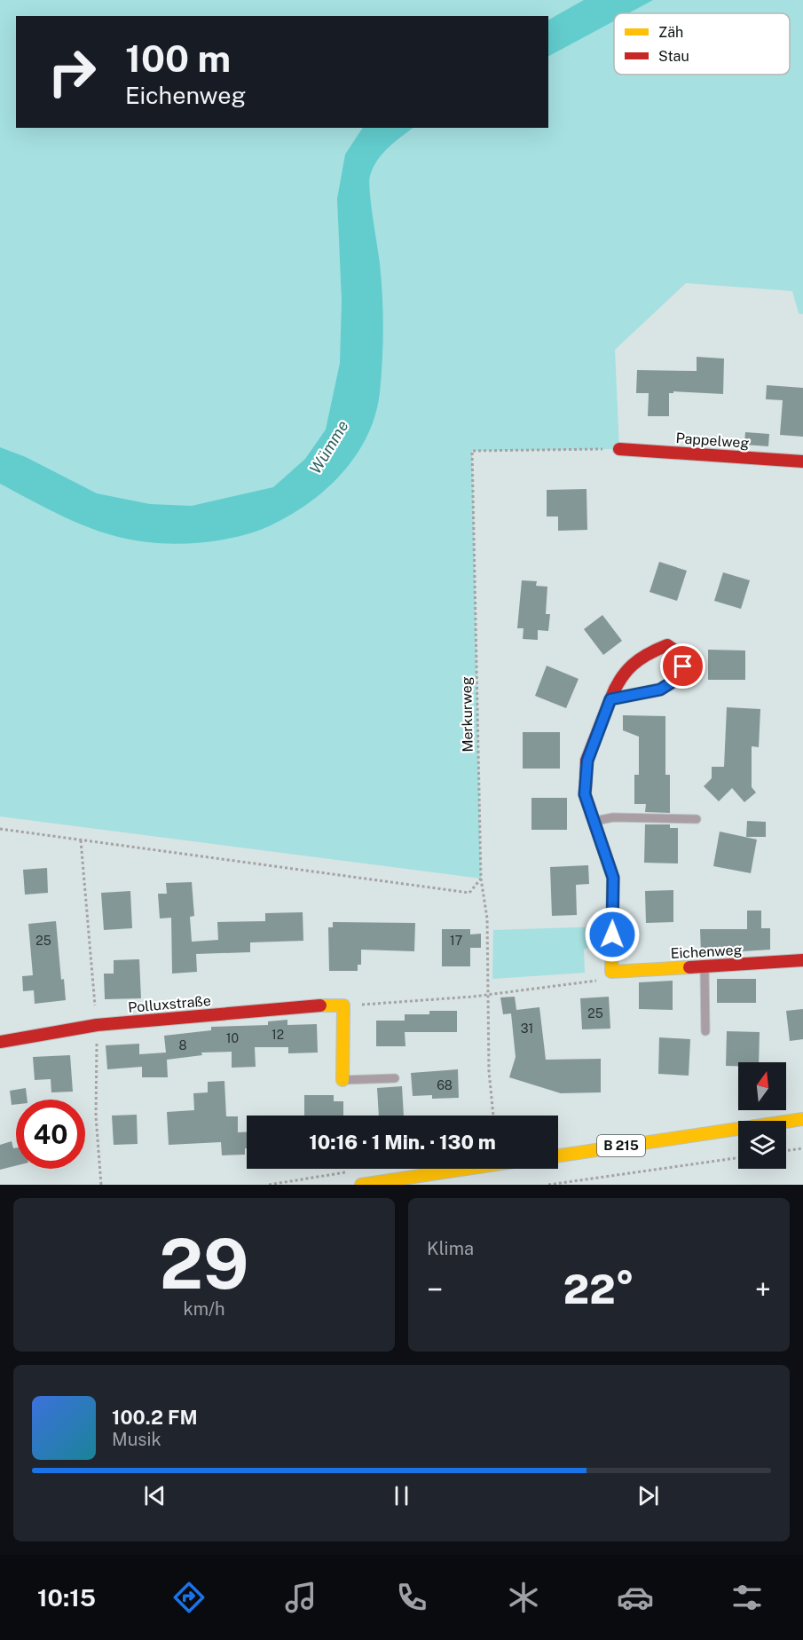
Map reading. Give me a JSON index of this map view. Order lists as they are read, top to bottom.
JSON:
{
  "streets": {
    "street": [
      "Pappelweg",
      "Eichenweg",
      "Polluxstraße",
      "B 215"
    ],
    "path": ["Merkurweg"]
  },
  "crossings": [
    ["Pappelweg", "Merkurweg"]
  ],
  "water": ["Wümme"],
  "house_numbers": [
    "25",
    "17",
    "25",
    "31",
    "12",
    "10",
    "8",
    "68"
  ],
  "legend": ["Zäh", "Stau"],
  "north": "top",
  "page": {
    "turn": ["100 m", "Eichenweg"],
    "limit": "40",
    "trip": "10:16 · 1 Min. · 130 m",
    "tile": [
      ["29", "km/h"],
      "Klima"
    ],
    "heat": ["−", "22°", "+"],
    "song": ["100.2 FM", "Musik"],
    "tabs": "10:15"
  }
}
